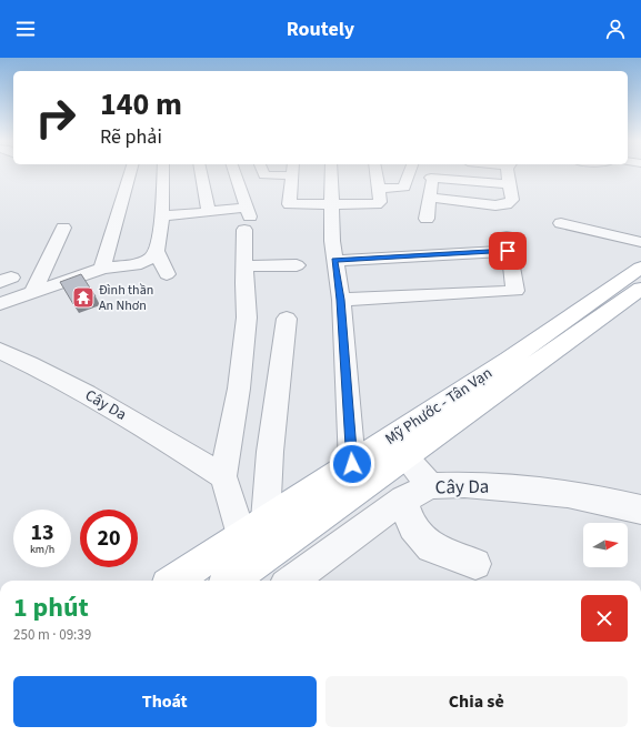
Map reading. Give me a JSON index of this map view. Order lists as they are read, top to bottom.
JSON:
{
  "streets": {
    "main road": ["Mỹ Phước - Tân Vạn"],
    "street": ["Cây Da"]
  },
  "places": {
    "temple": ["Đình thần An Nhơn"]
  },
  "north": "right",
  "page": {
    "header": "Routely",
    "turn": ["140 m", "Rẽ phải"],
    "speed": "13 km/h",
    "limit": "20",
    "heading": ["1 phút", "250 m · 09:39"],
    "buttons": ["Thoát", "Chia sẻ"]
  }
}
